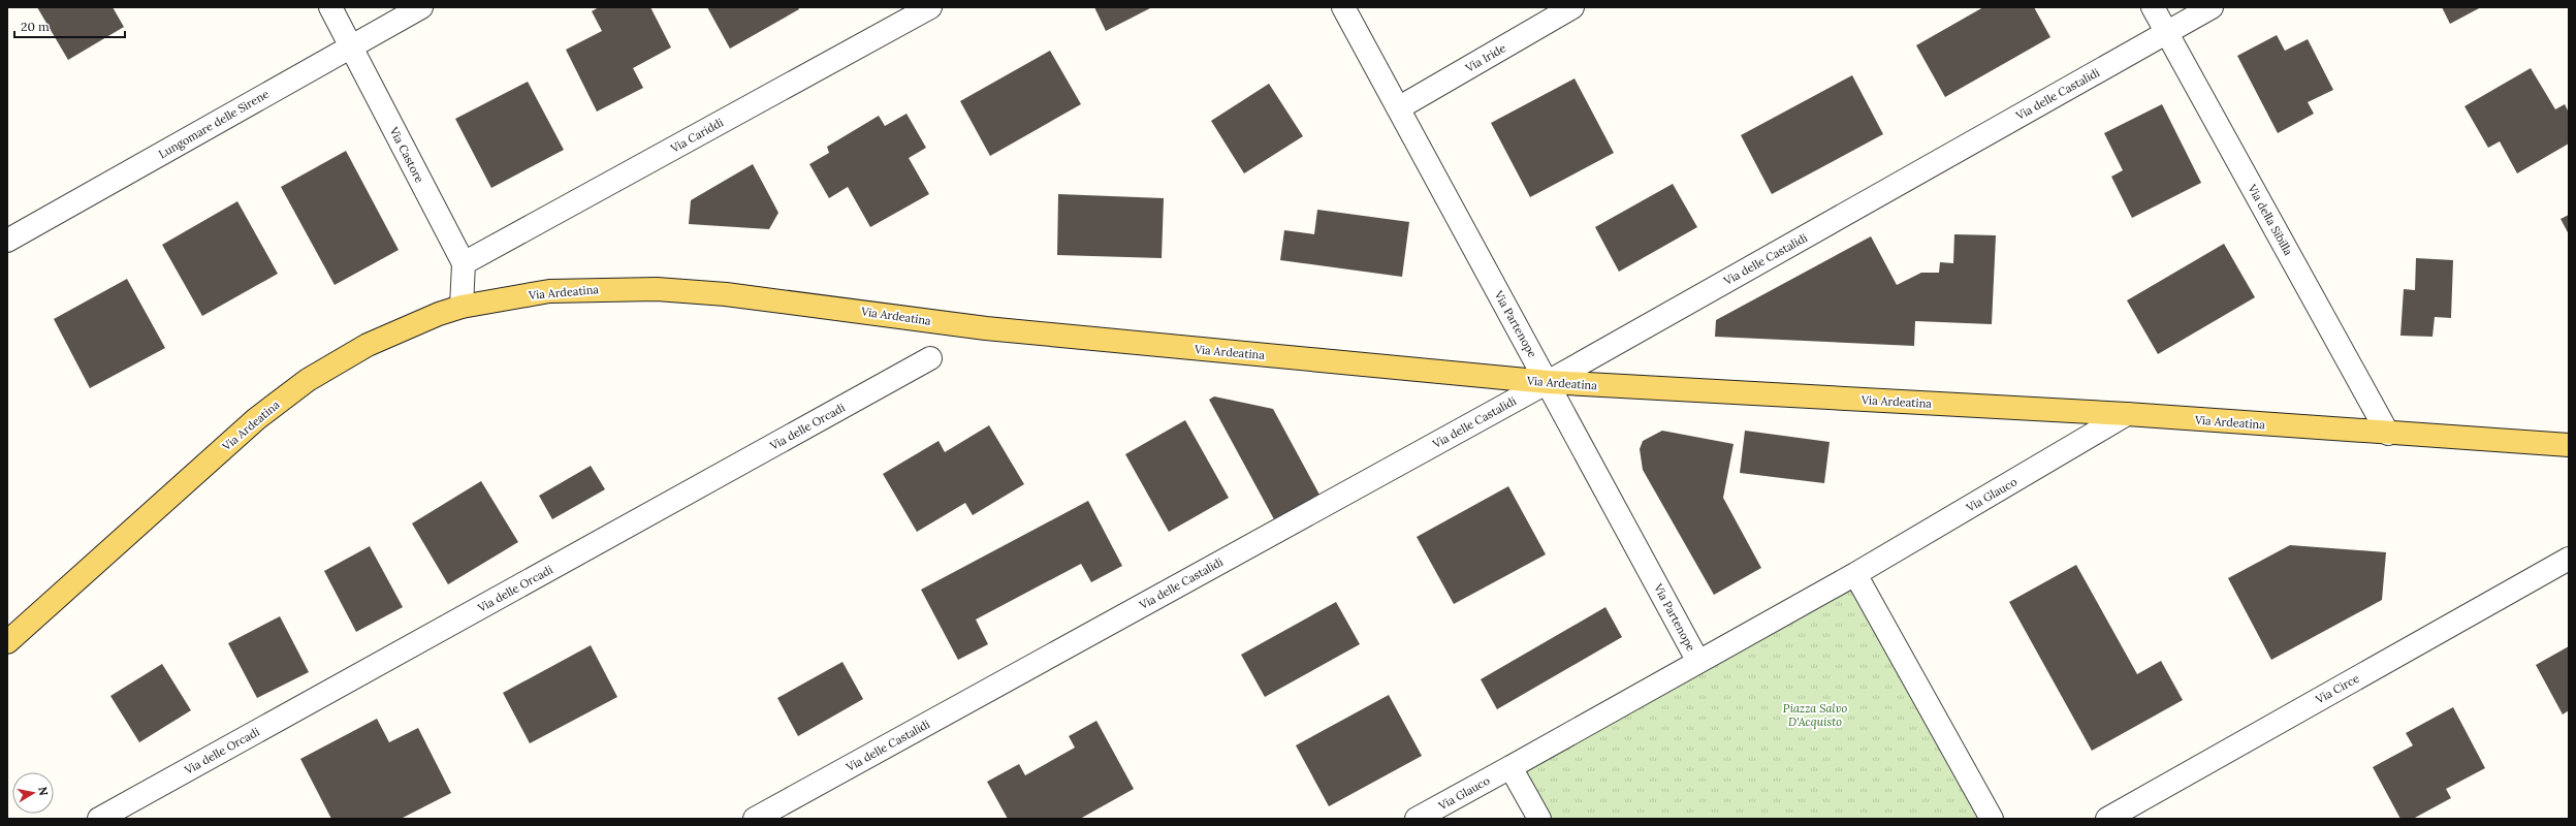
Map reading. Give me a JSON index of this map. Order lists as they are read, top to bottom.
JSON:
{
  "streets": {
    "main road": ["Via Ardeatina"],
    "street": [
      "Via Iride",
      "Via delle Castalidi",
      "Lungomare delle Sirene",
      "Via Cariddi",
      "Via Castore",
      "Via della Sibilla",
      "Via Partenope",
      "Via delle Orcadi",
      "Via Glauco",
      "Via Circe"
    ]
  },
  "crossings": [
    ["Via Iride", "Via Partenope"],
    ["Via delle Castalidi", "Via della Sibilla"],
    ["Via delle Castalidi", "Via Ardeatina"],
    ["Via delle Castalidi", "Via Partenope"],
    ["Lungomare delle Sirene", "Via Castore"],
    ["Via Cariddi", "Via Castore"],
    ["Via Castore", "Via Ardeatina"],
    ["Via della Sibilla", "Via Ardeatina"],
    ["Via Ardeatina", "Via Partenope"],
    ["Via Ardeatina", "Via Glauco"]
  ],
  "parks": ["Piazza Salvo D'Acquisto"],
  "scale_bar": "20 m",
  "north": "right"
}
